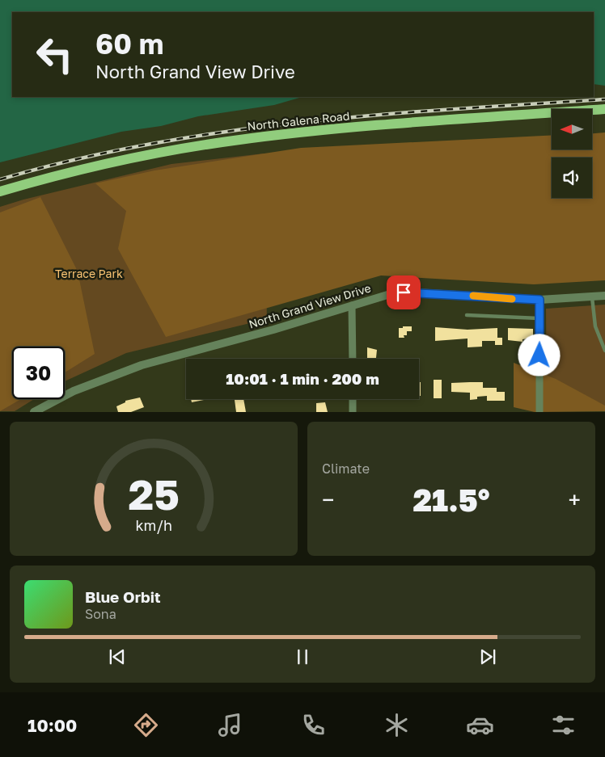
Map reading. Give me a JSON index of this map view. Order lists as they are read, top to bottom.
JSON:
{
  "streets": {
    "main road": ["North Galena Road"],
    "street": ["North Grand View Drive"]
  },
  "parks": ["Terrace Park"],
  "north": "left",
  "page": {
    "turn": ["60 m", "North Grand View Drive"],
    "limit": "30",
    "trip": "10:01 · 1 min · 200 m",
    "tile": "Climate",
    "heat": ["−", "21.5°", "+"],
    "song": ["Blue Orbit", "Sona"],
    "tabs": "10:00",
    "gauge": ["25", "km/h"]
  }
}
